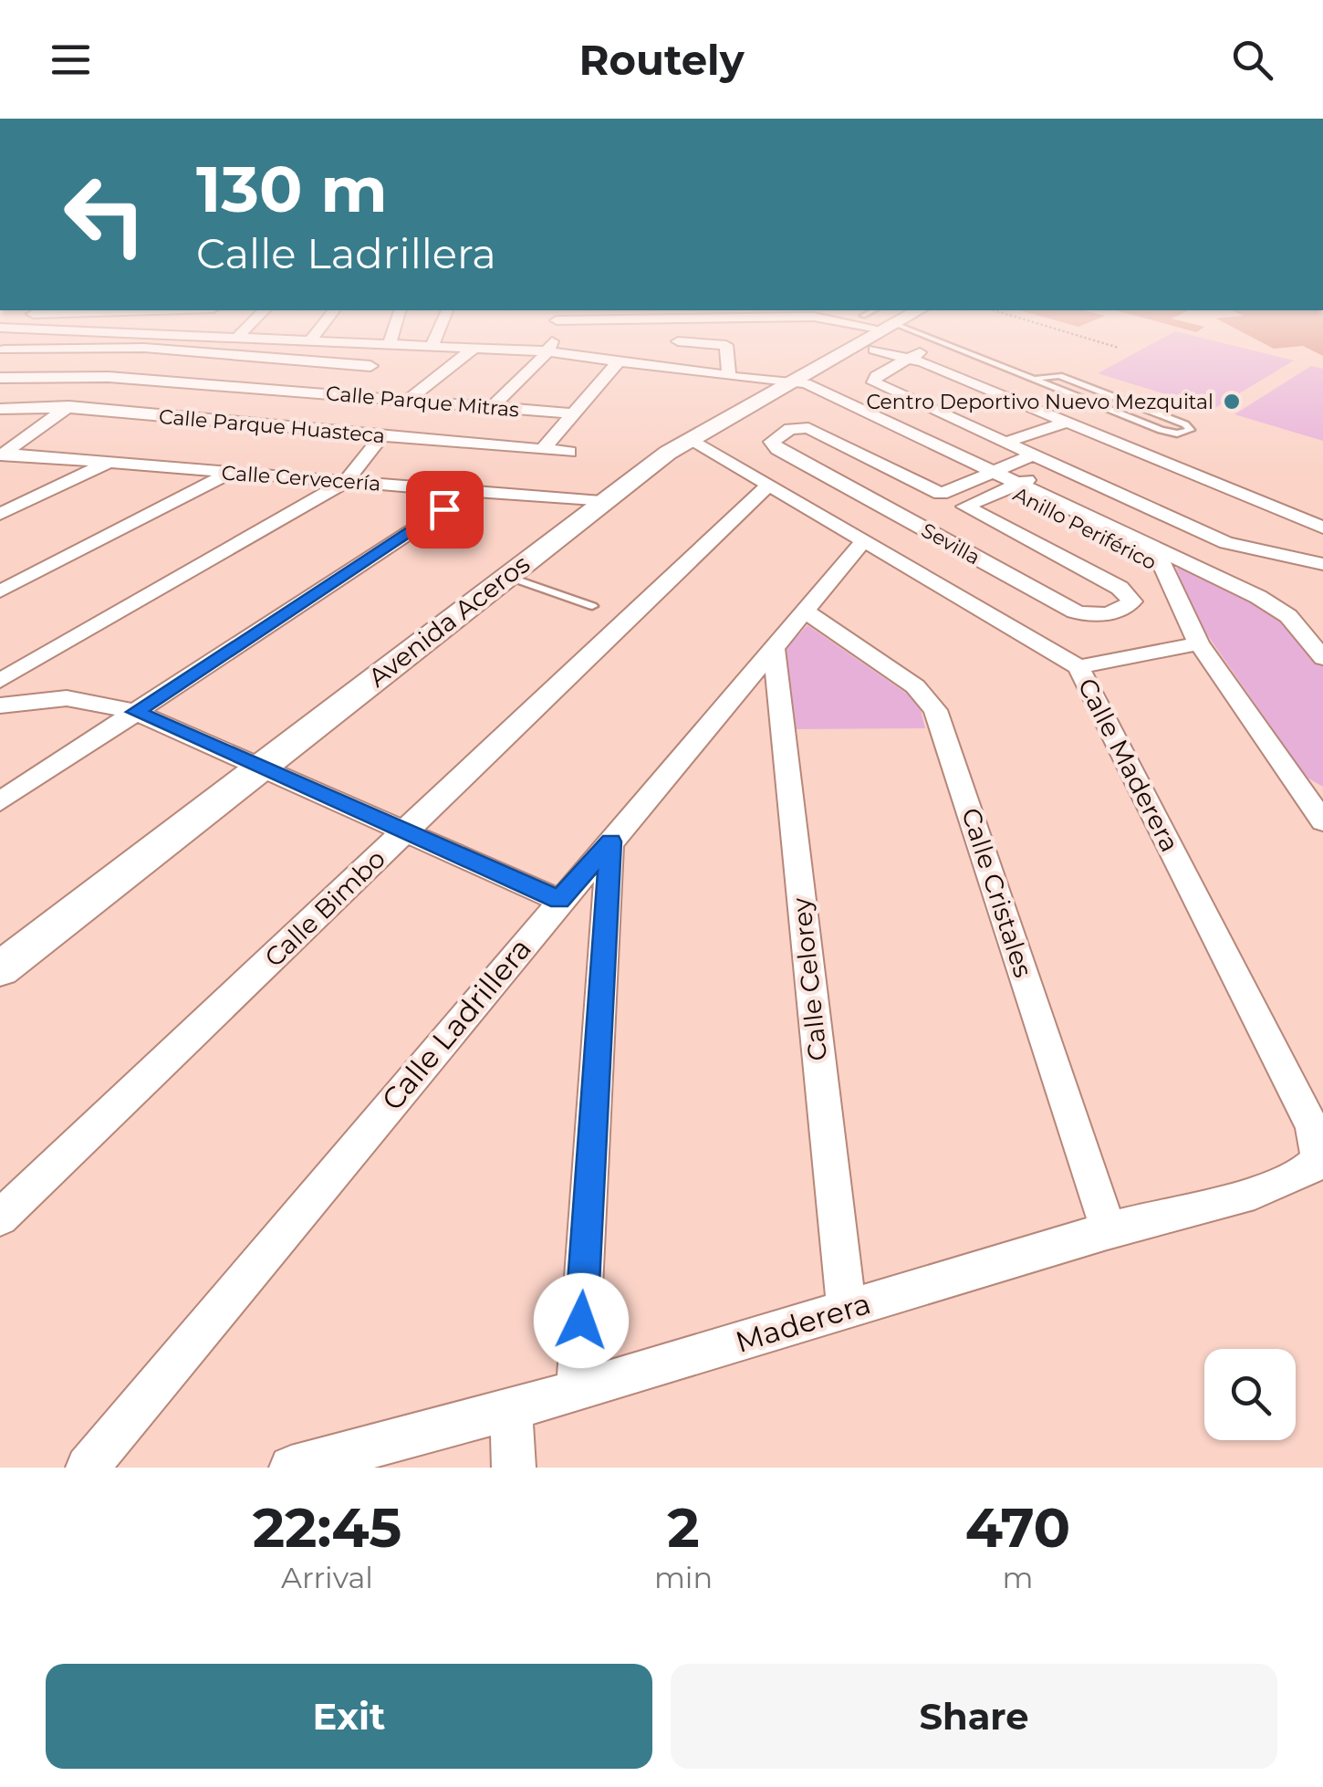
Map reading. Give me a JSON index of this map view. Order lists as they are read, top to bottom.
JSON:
{
  "streets": {
    "street": [
      "Calle Parque Mitras",
      "Calle Parque Huasteca",
      "Calle Cervecería",
      "Anillo Periférico",
      "Sevilla",
      "Avenida Aceros",
      "Calle Maderera",
      "Calle Cristales",
      "Calle Bimbo",
      "Calle Celorey",
      "Calle Ladrillera",
      "Maderera"
    ]
  },
  "crossings": [
    ["Calle Cervecería", "Avenida Aceros"],
    ["Anillo Periférico", "Sevilla"],
    ["Anillo Periférico", "Avenida Aceros"],
    ["Avenida Aceros", "Calle Maderera"],
    ["Calle Maderera", "Calle Bimbo"],
    ["Calle Maderera", "Calle Ladrillera"],
    ["Calle Maderera", "Maderera"],
    ["Calle Cristales", "Calle Ladrillera"],
    ["Calle Cristales", "Maderera"],
    ["Calle Celorey", "Calle Ladrillera"],
    ["Calle Celorey", "Maderera"]
  ],
  "places": ["Centro Deportivo Nuevo Mezquital"],
  "page": {
    "header": "Routely",
    "turn": ["130 m", "Calle Ladrillera"],
    "eta": [
      "22:45",
      "Arrival",
      "2",
      "min",
      "470",
      "m"
    ],
    "buttons": ["Exit", "Share"]
  }
}
